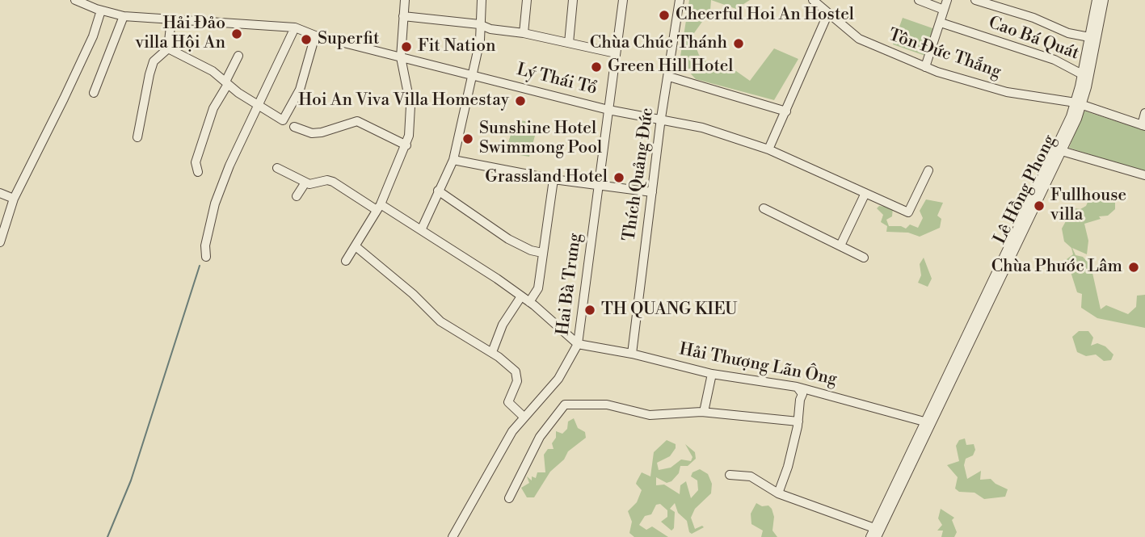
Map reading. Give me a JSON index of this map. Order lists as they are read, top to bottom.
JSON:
{
  "streets": {
    "street": [
      "Cao Bá Quát",
      "Tôn Đức Thắng",
      "Lý Thái Tổ",
      "Thích Quảng Đức",
      "Lê Hồng Phong",
      "Hai Bà Trưng",
      "Hải Thượng Lãn Ông"
    ]
  },
  "crossings": [
    ["Cao Bá Quát", "Lê Hồng Phong"],
    ["Tôn Đức Thắng", "Lê Hồng Phong"],
    ["Lý Thái Tổ", "Thích Quảng Đức"],
    ["Lý Thái Tổ", "Hai Bà Trưng"],
    ["Thích Quảng Đức", "Hải Thượng Lãn Ông"],
    ["Lê Hồng Phong", "Hải Thượng Lãn Ông"],
    ["Hai Bà Trưng", "Hải Thượng Lãn Ông"]
  ],
  "places": [
    "Cheerful Hoi An Hostel",
    "Hải Đảo villa Hội An",
    "Superfit",
    "Chùa Chúc Thánh",
    "Fit Nation",
    "Green Hill Hotel",
    "Hoi An Viva Villa Homestay",
    "Sunshine Hotel Swimmong Pool",
    "Grassland Hotel",
    "Fullhouse villa",
    "Chùa Phước Lâm",
    "TH QUANG KIEU"
  ]
}
